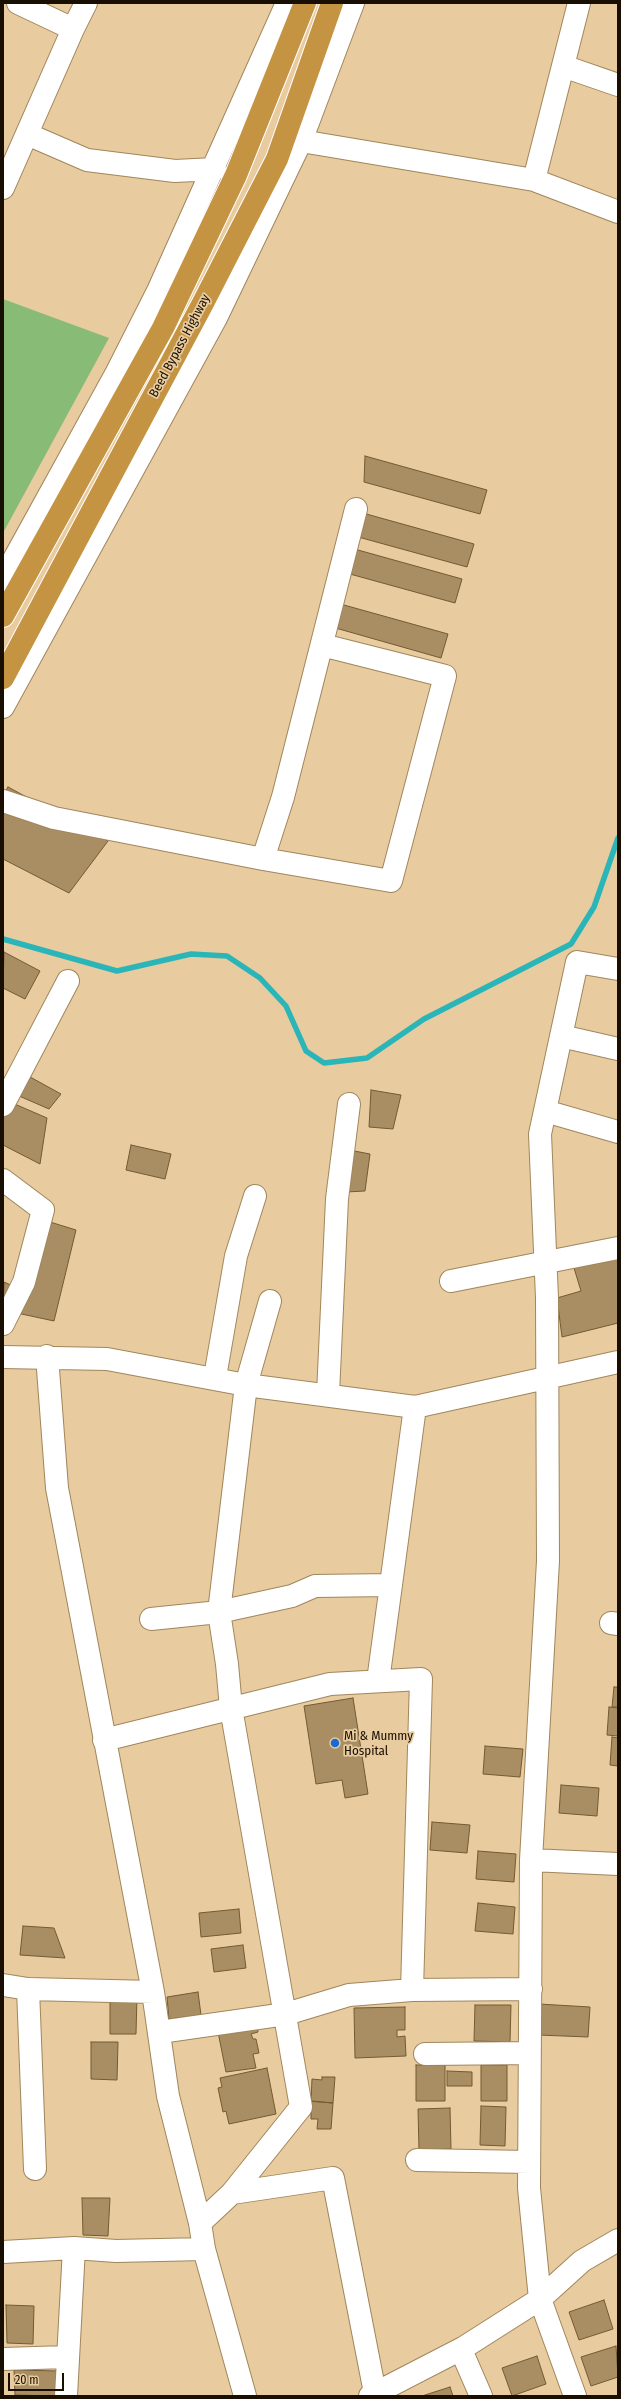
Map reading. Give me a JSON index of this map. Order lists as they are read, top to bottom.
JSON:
{
  "streets": {
    "highway": ["Beed Bypass Highway"]
  },
  "places": ["Mi & Mummy Hospital"],
  "scale_bar": "20 m"
}
